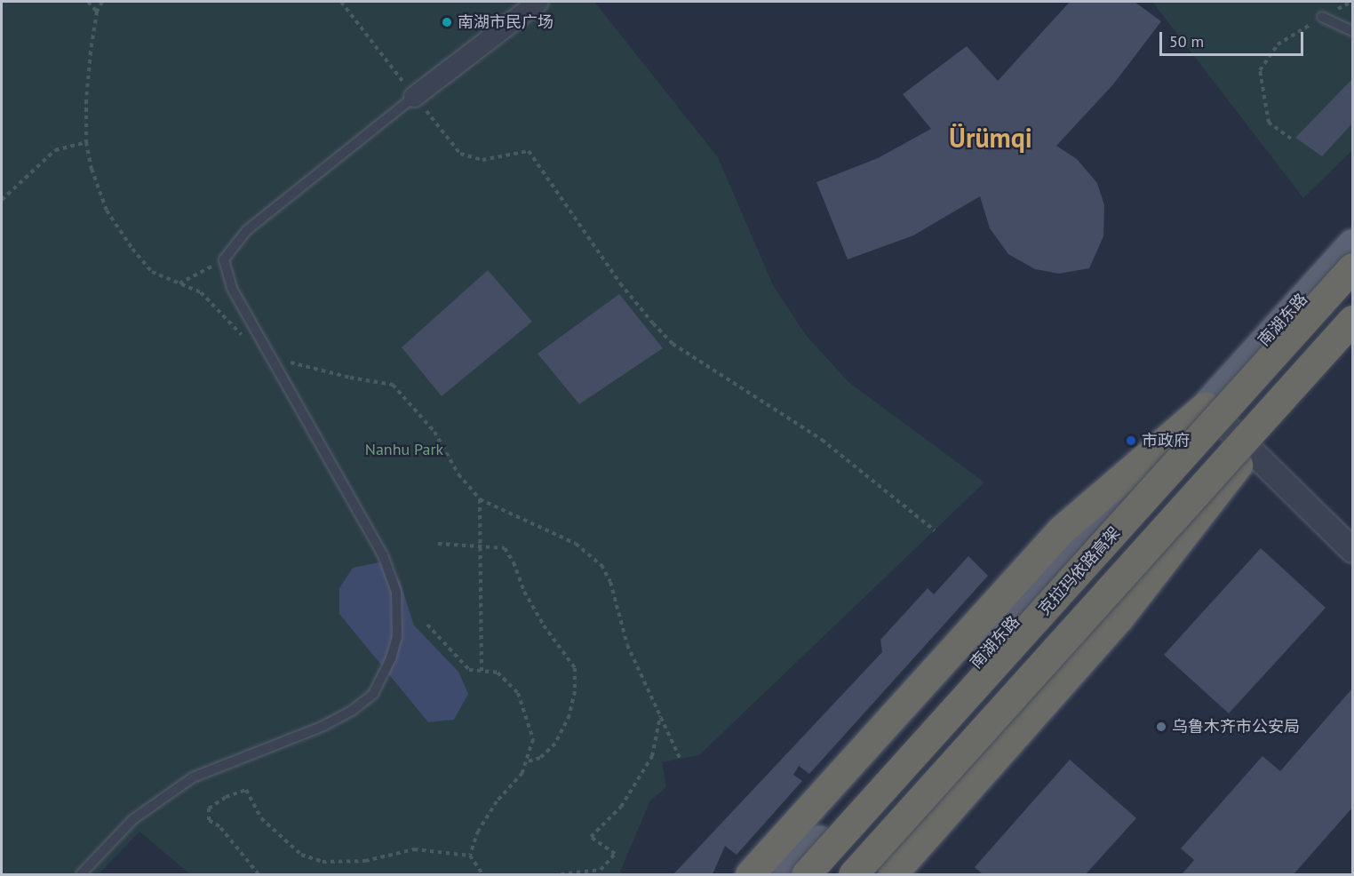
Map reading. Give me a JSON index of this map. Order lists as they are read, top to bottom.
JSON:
{
  "streets": {
    "highway": ["克拉玛依路高架"],
    "main road": ["南湖东路"]
  },
  "districts": ["Ürümqi"],
  "parks": ["Nanhu Park"],
  "places": ["南湖市民广场", "市政府", "乌鲁木齐市公安局"],
  "scale_bar": "50 m"
}
